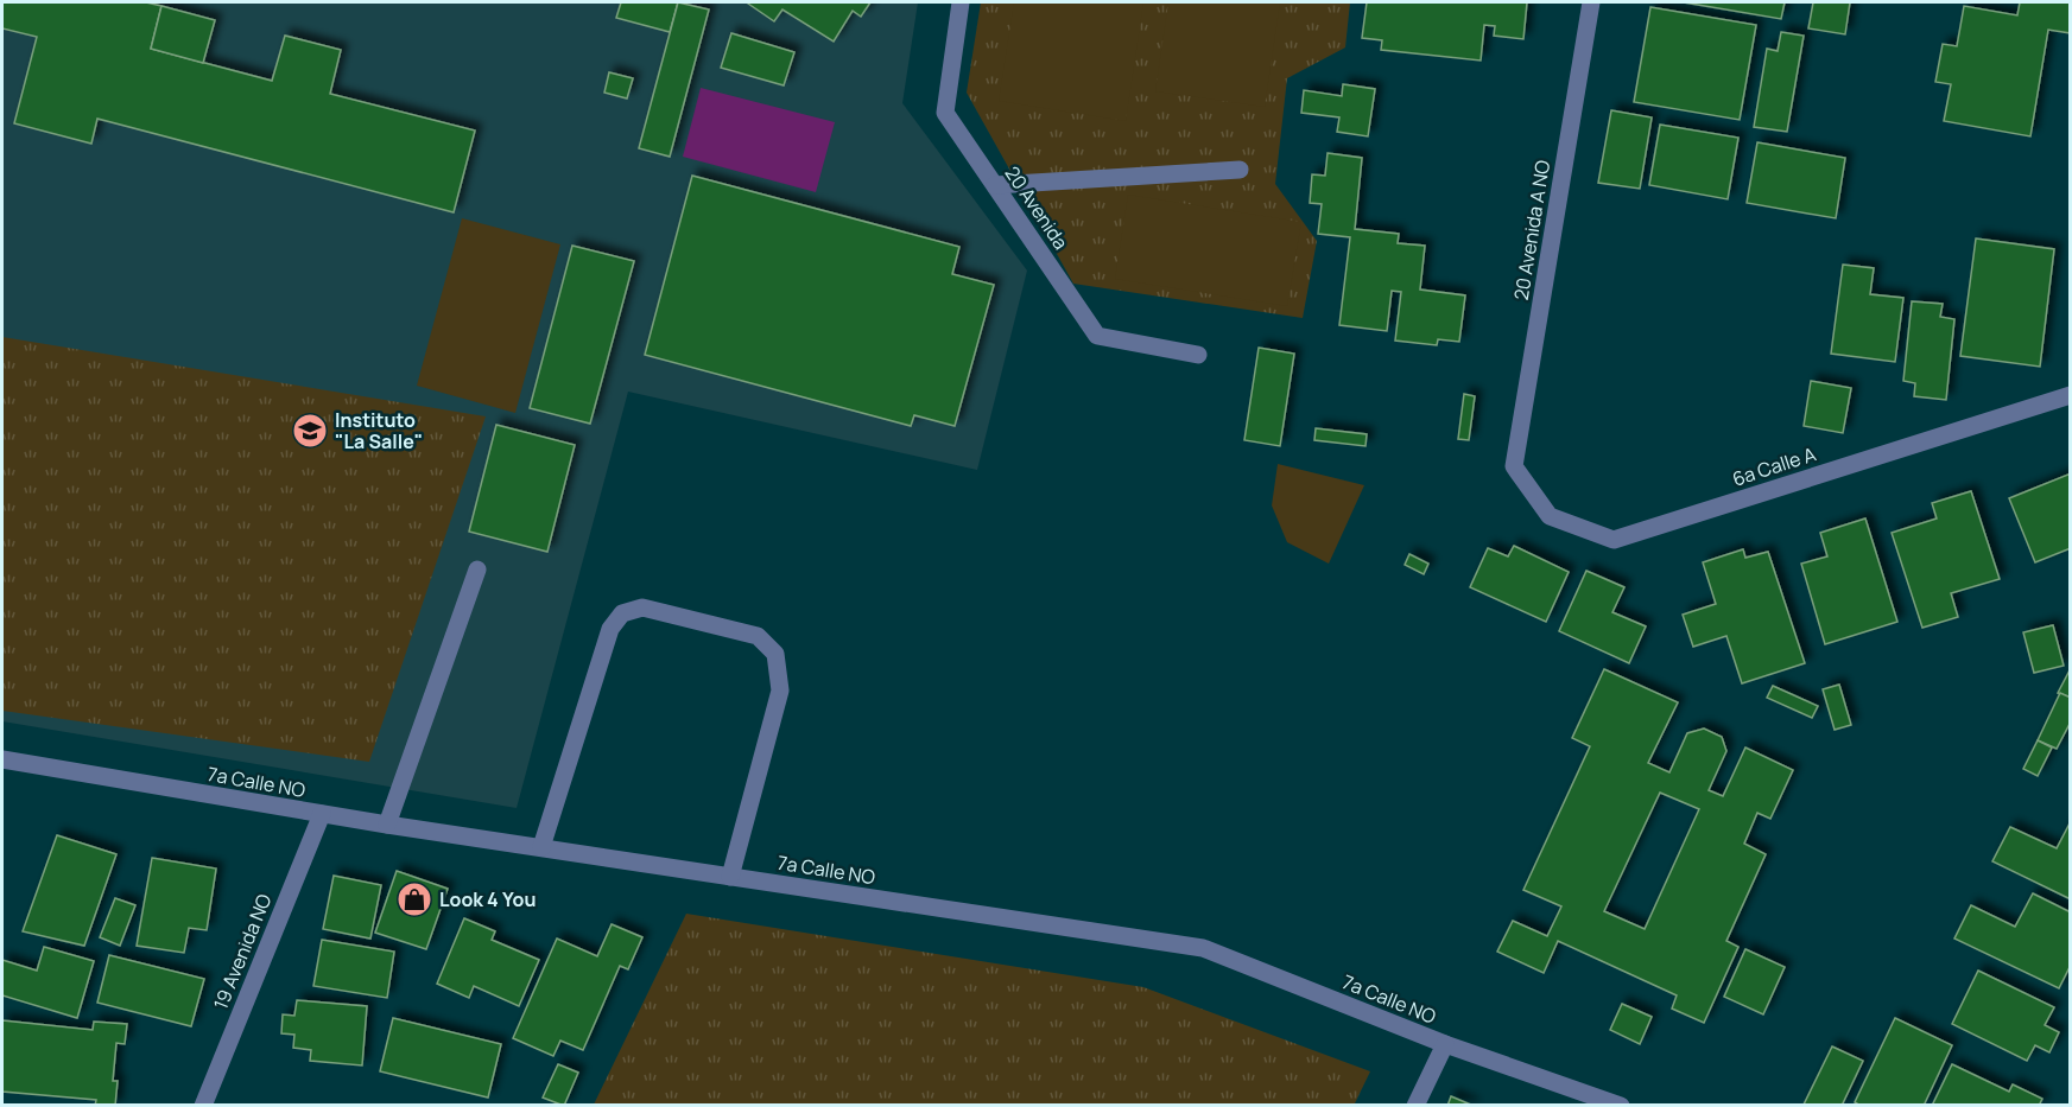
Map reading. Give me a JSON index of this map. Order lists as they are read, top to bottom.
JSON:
{
  "streets": {
    "street": [
      "20 Avenida",
      "20 Avenida A NO",
      "6a Calle A",
      "7a Calle NO",
      "19 Avenida NO"
    ]
  },
  "crossings": [
    ["20 Avenida A NO", "6a Calle A"],
    ["7a Calle NO", "19 Avenida NO"]
  ],
  "places": {
    "school or university": ["Instituto \"La Salle\""],
    "shop": ["Look 4 You"]
  }
}
